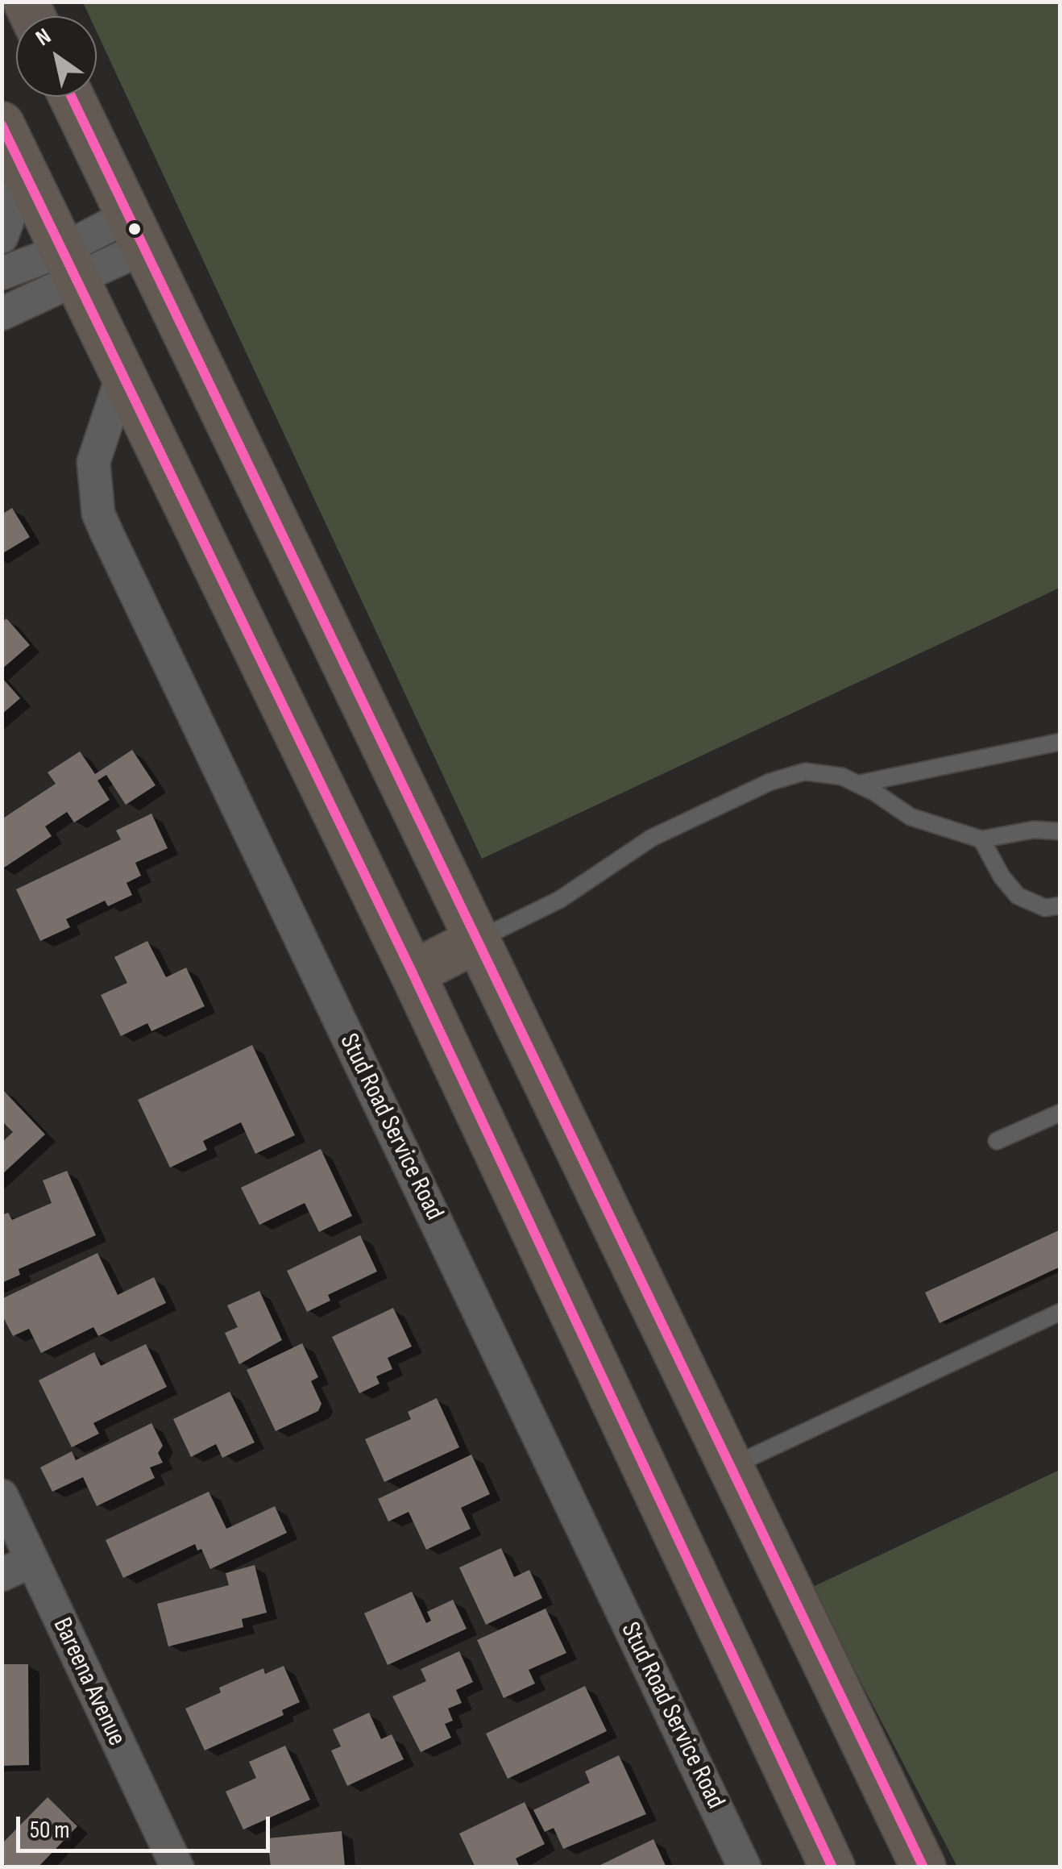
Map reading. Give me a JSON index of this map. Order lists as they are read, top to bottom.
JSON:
{
  "streets": {
    "street": ["Stud Road Service Road", "Bareena Avenue"]
  },
  "scale_bar": "50 m",
  "north": "top left"
}
